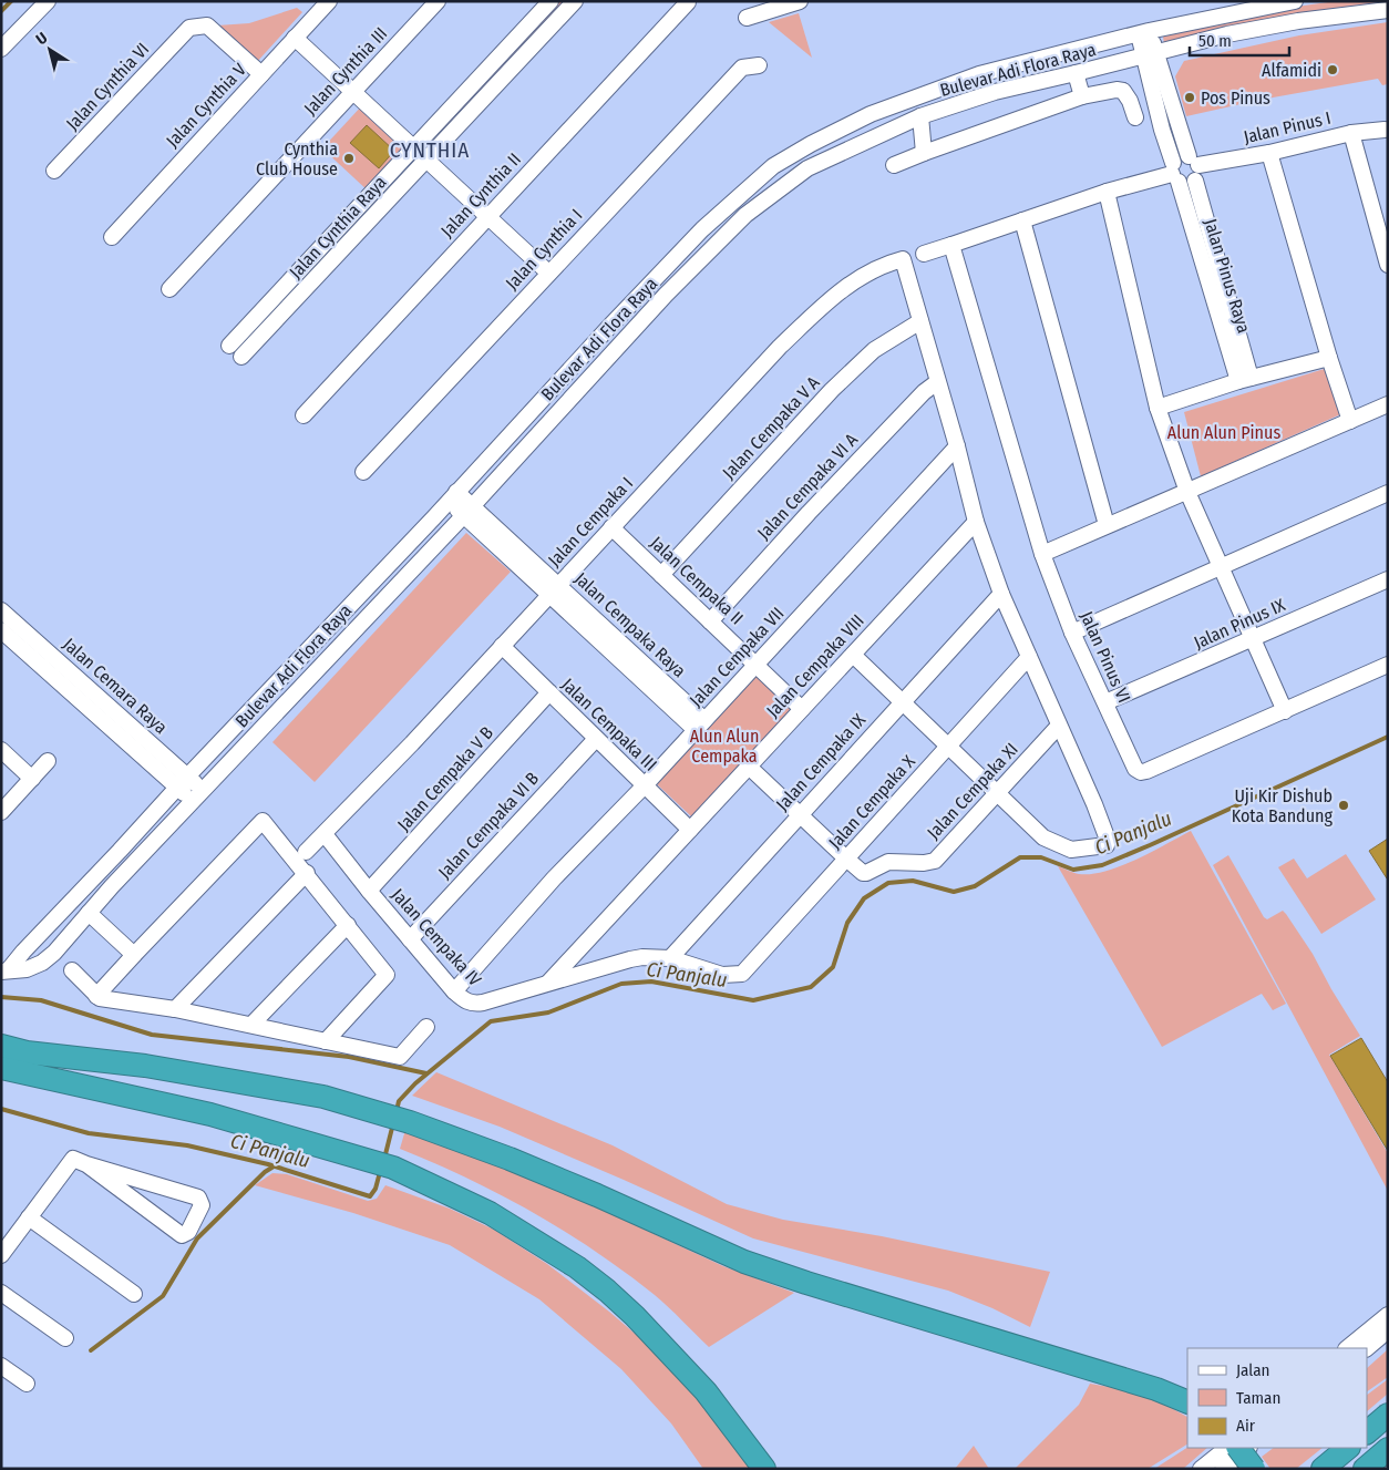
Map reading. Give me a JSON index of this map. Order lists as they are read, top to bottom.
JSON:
{
  "streets": {
    "street": [
      "Bulevar Adi Flora Raya",
      "Jalan Cynthia III",
      "Jalan Cynthia VI",
      "Jalan Cynthia V",
      "Jalan Pinus I",
      "Jalan Cynthia II",
      "Jalan Cynthia Raya",
      "Jalan Cynthia I",
      "Jalan Pinus Raya",
      "Jalan Cempaka V A",
      "Jalan Cempaka VI A",
      "Jalan Cempaka I",
      "Jalan Cempaka II",
      "Jalan Pinus IX",
      "Jalan Cempaka Raya",
      "Jalan Cempaka VII",
      "Jalan Pinus VI",
      "Jalan Cempaka VIII",
      "Jalan Cemara Raya",
      "Jalan Cempaka III",
      "Jalan Cempaka IX",
      "Jalan Cempaka V B",
      "Jalan Cempaka XI",
      "Jalan Cempaka X",
      "Jalan Cempaka VI B",
      "Jalan Cempaka IV"
    ]
  },
  "crossings": [
    ["Bulevar Adi Flora Raya", "Jalan Pinus Raya"],
    ["Bulevar Adi Flora Raya", "Jalan Cempaka Raya"],
    ["Bulevar Adi Flora Raya", "Jalan Cemara Raya"],
    ["Jalan Cynthia VI", "Jalan Cynthia V"],
    ["Jalan Pinus I", "Jalan Pinus Raya"],
    ["Jalan Cempaka V A", "Jalan Cempaka I"],
    ["Jalan Cempaka V A", "Jalan Cempaka II"],
    ["Jalan Cempaka VI A", "Jalan Cempaka II"],
    ["Jalan Cempaka I", "Jalan Cempaka II"],
    ["Jalan Cempaka I", "Jalan Cempaka Raya"],
    ["Jalan Cempaka I", "Jalan Cempaka III"],
    ["Jalan Cempaka I", "Jalan Cempaka IV"],
    ["Jalan Cempaka II", "Jalan Cempaka VII"],
    ["Jalan Cempaka II", "Jalan Cempaka VIII"],
    ["Jalan Pinus IX", "Jalan Pinus VI"],
    ["Jalan Cempaka Raya", "Jalan Cempaka VII"],
    ["Jalan Cempaka VII", "Jalan Cempaka III"],
    ["Jalan Cempaka VII", "Jalan Cempaka IV"],
    ["Jalan Cempaka VIII", "Jalan Cempaka III"],
    ["Jalan Cempaka VIII", "Jalan Cempaka IV"],
    ["Jalan Cempaka III", "Jalan Cempaka V B"],
    ["Jalan Cempaka III", "Jalan Cempaka VI B"],
    ["Jalan Cempaka IX", "Jalan Cempaka X"],
    ["Jalan Cempaka IX", "Jalan Cempaka IV"],
    ["Jalan Cempaka V B", "Jalan Cempaka IV"],
    ["Jalan Cempaka XI", "Jalan Cempaka X"],
    ["Jalan Cempaka X", "Jalan Cempaka IV"],
    ["Jalan Cempaka VI B", "Jalan Cempaka IV"]
  ],
  "districts": ["CYNTHIA"],
  "water": ["Ci Panjalu"],
  "parks": ["Alun Alun Pinus", "Alun Alun Cempaka"],
  "places": [
    "Alfamidi",
    "Pos Pinus",
    "Cynthia Club House",
    "Uji Kir Dishub Kota Bandung"
  ],
  "legend": ["Jalan", "Taman", "Air"],
  "scale_bar": "50 m",
  "north": "top left"
}
